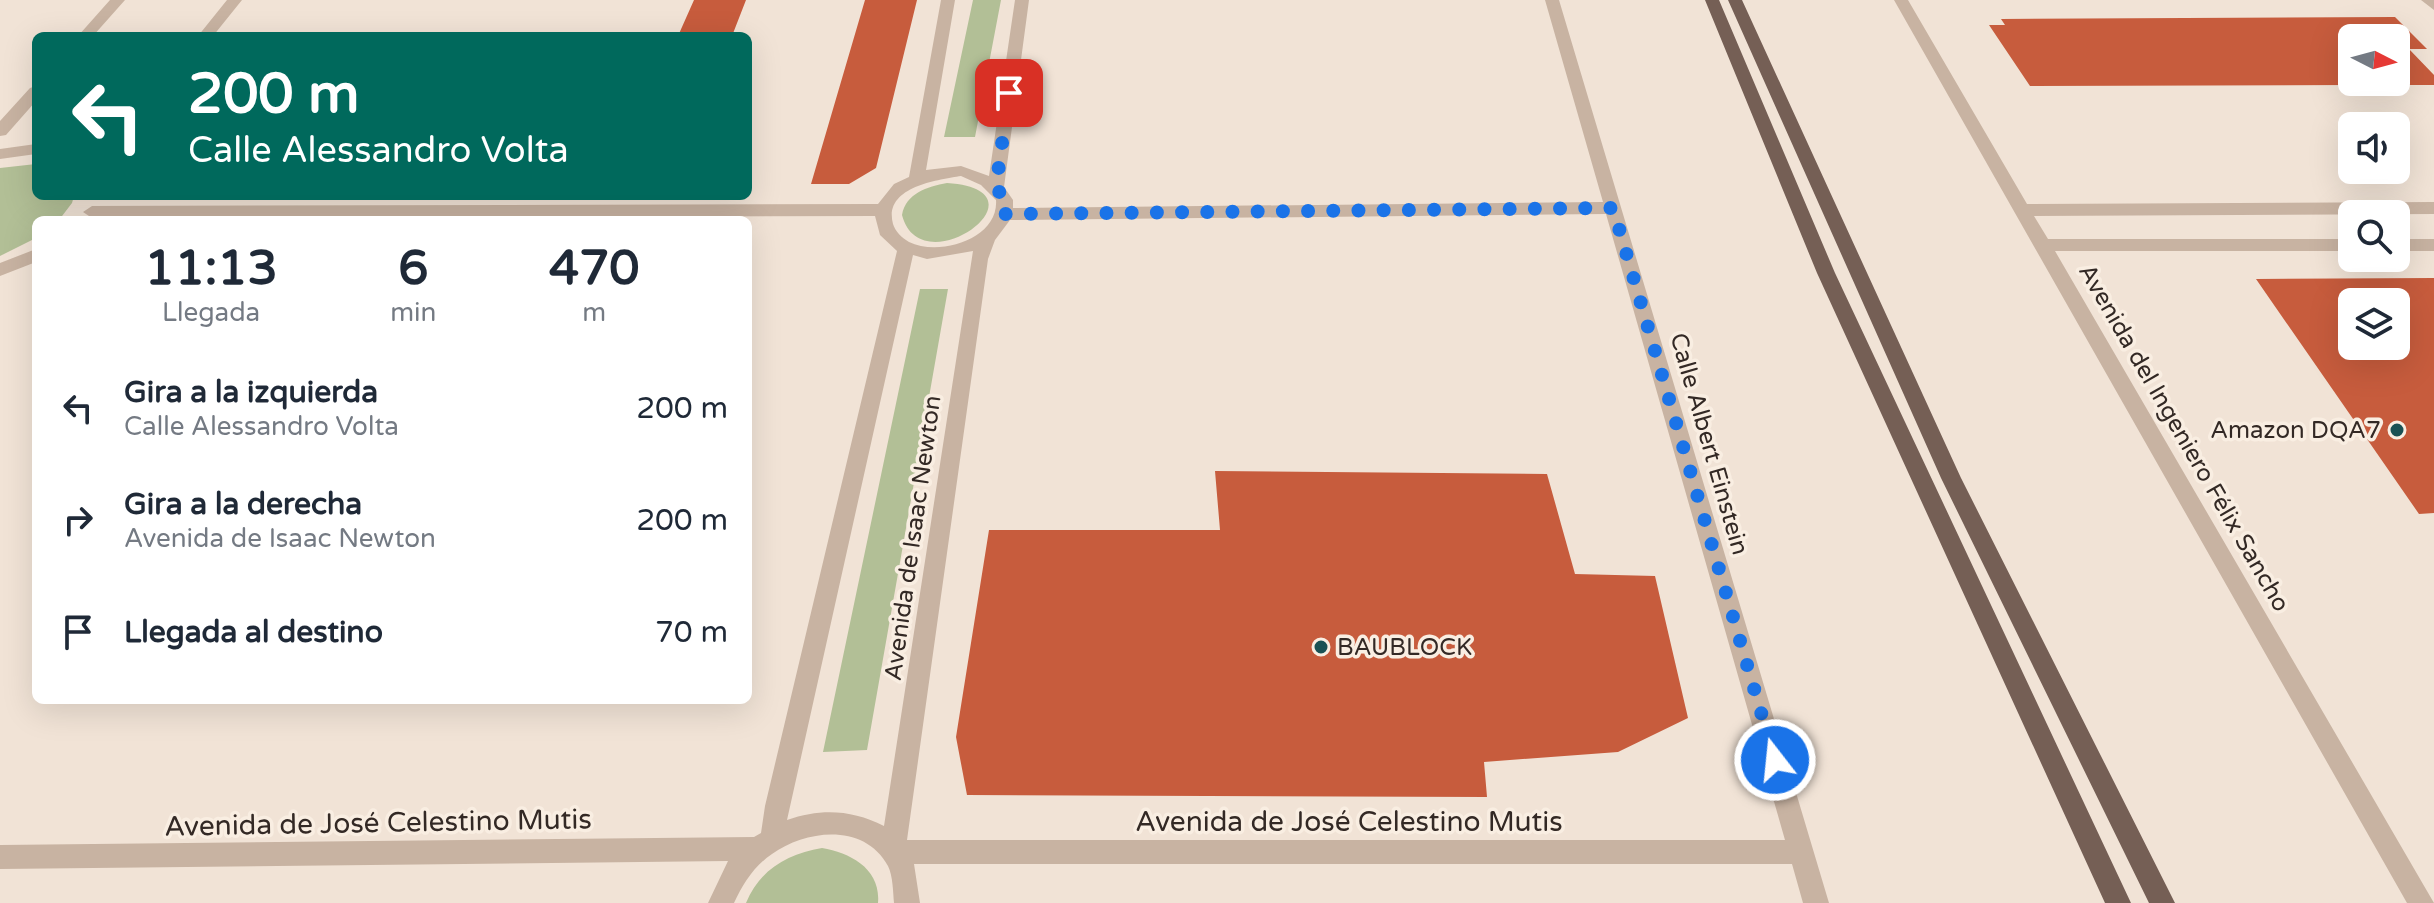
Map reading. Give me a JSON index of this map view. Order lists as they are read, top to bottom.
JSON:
{
  "streets": {
    "street": [
      "Avenida del Ingeniero Félix Sancho",
      "Calle Albert Einstein",
      "Avenida de Isaac Newton",
      "Avenida de José Celestino Mutis"
    ]
  },
  "crossings": [
    ["Calle Albert Einstein", "Avenida de José Celestino Mutis"],
    ["Avenida de Isaac Newton", "Avenida de José Celestino Mutis"]
  ],
  "places": ["Amazon DQA7", "BAUBLOCK"],
  "north": "right",
  "page": {
    "turn": ["200 m", "Calle Alessandro Volta"],
    "eta": [
      "11:13",
      "Llegada",
      "6",
      "min",
      "470",
      "m"
    ],
    "list": [
      {
        "name": "Gira a la izquierda",
        "note": "Calle Alessandro Volta",
        "value": "200 m"
      },
      {
        "name": "Gira a la derecha",
        "note": "Avenida de Isaac Newton",
        "value": "200 m"
      },
      {
        "name": "Llegada al destino",
        "value": "70 m"
      }
    ]
  }
}
